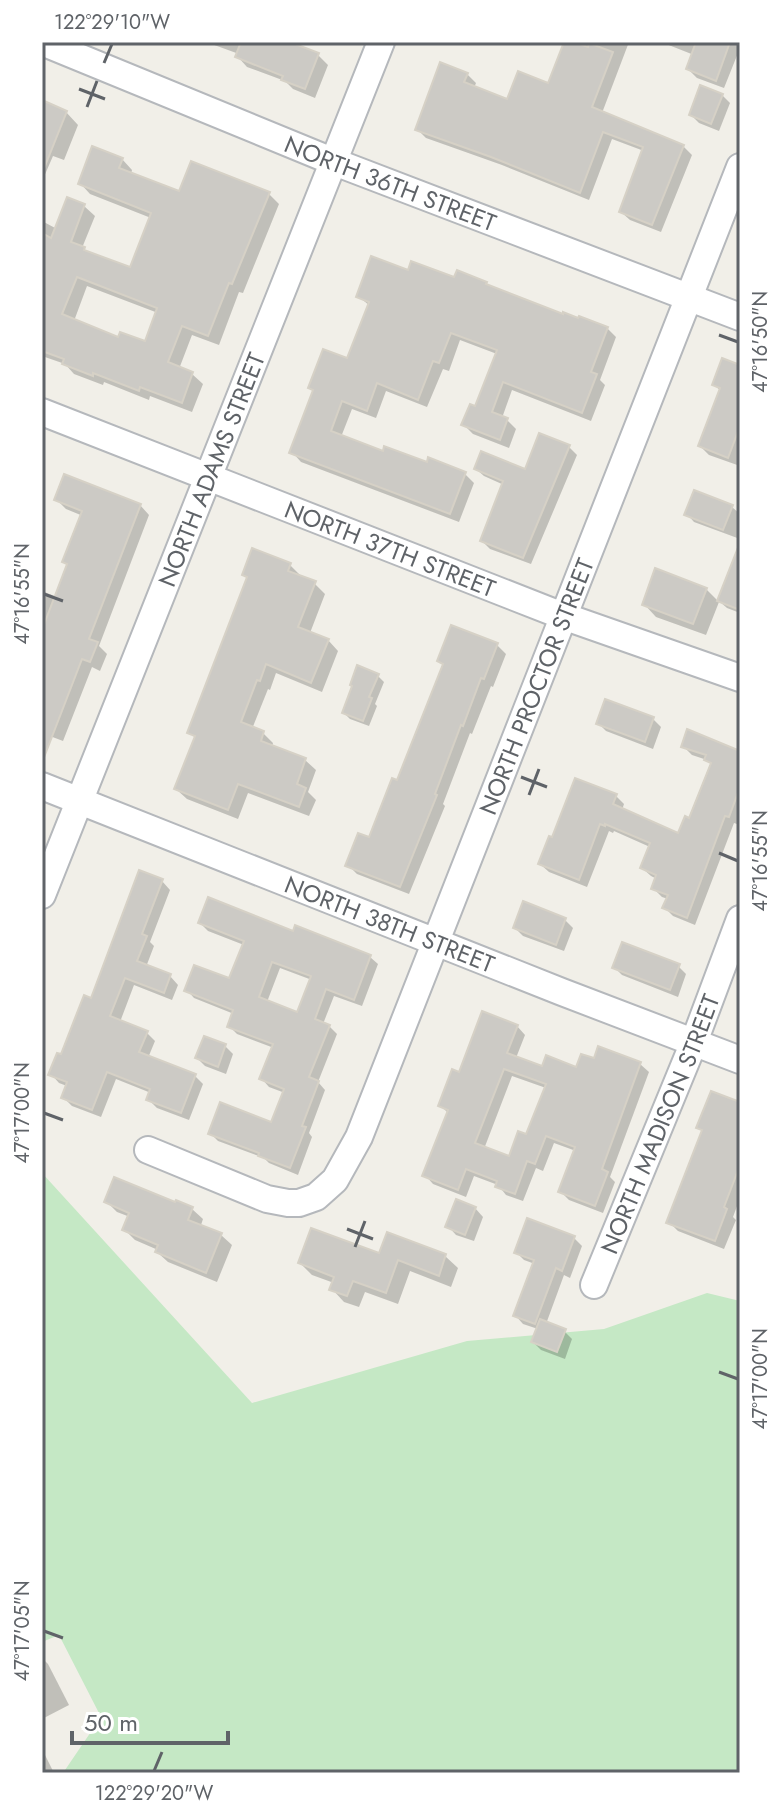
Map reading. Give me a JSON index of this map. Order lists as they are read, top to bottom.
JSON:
{
  "streets": {
    "street": [
      "NORTH 36TH STREET",
      "NORTH ADAMS STREET",
      "NORTH 37TH STREET",
      "NORTH PROCTOR STREET",
      "NORTH 38TH STREET",
      "NORTH MADISON STREET"
    ]
  },
  "crossings": [
    ["NORTH 36TH STREET", "NORTH ADAMS STREET"],
    ["NORTH 36TH STREET", "NORTH PROCTOR STREET"],
    ["NORTH ADAMS STREET", "NORTH 37TH STREET"],
    ["NORTH ADAMS STREET", "NORTH 38TH STREET"],
    ["NORTH 37TH STREET", "NORTH PROCTOR STREET"],
    ["NORTH PROCTOR STREET", "NORTH 38TH STREET"],
    ["NORTH 38TH STREET", "NORTH MADISON STREET"]
  ],
  "scale_bar": "50 m",
  "coordinates": [
    "122°29'10\"W",
    "47°16'50\"N",
    "47°16'55\"N",
    "47°17'00\"N",
    "47°17'05\"N",
    "122°29'20\"W"
  ]
}
